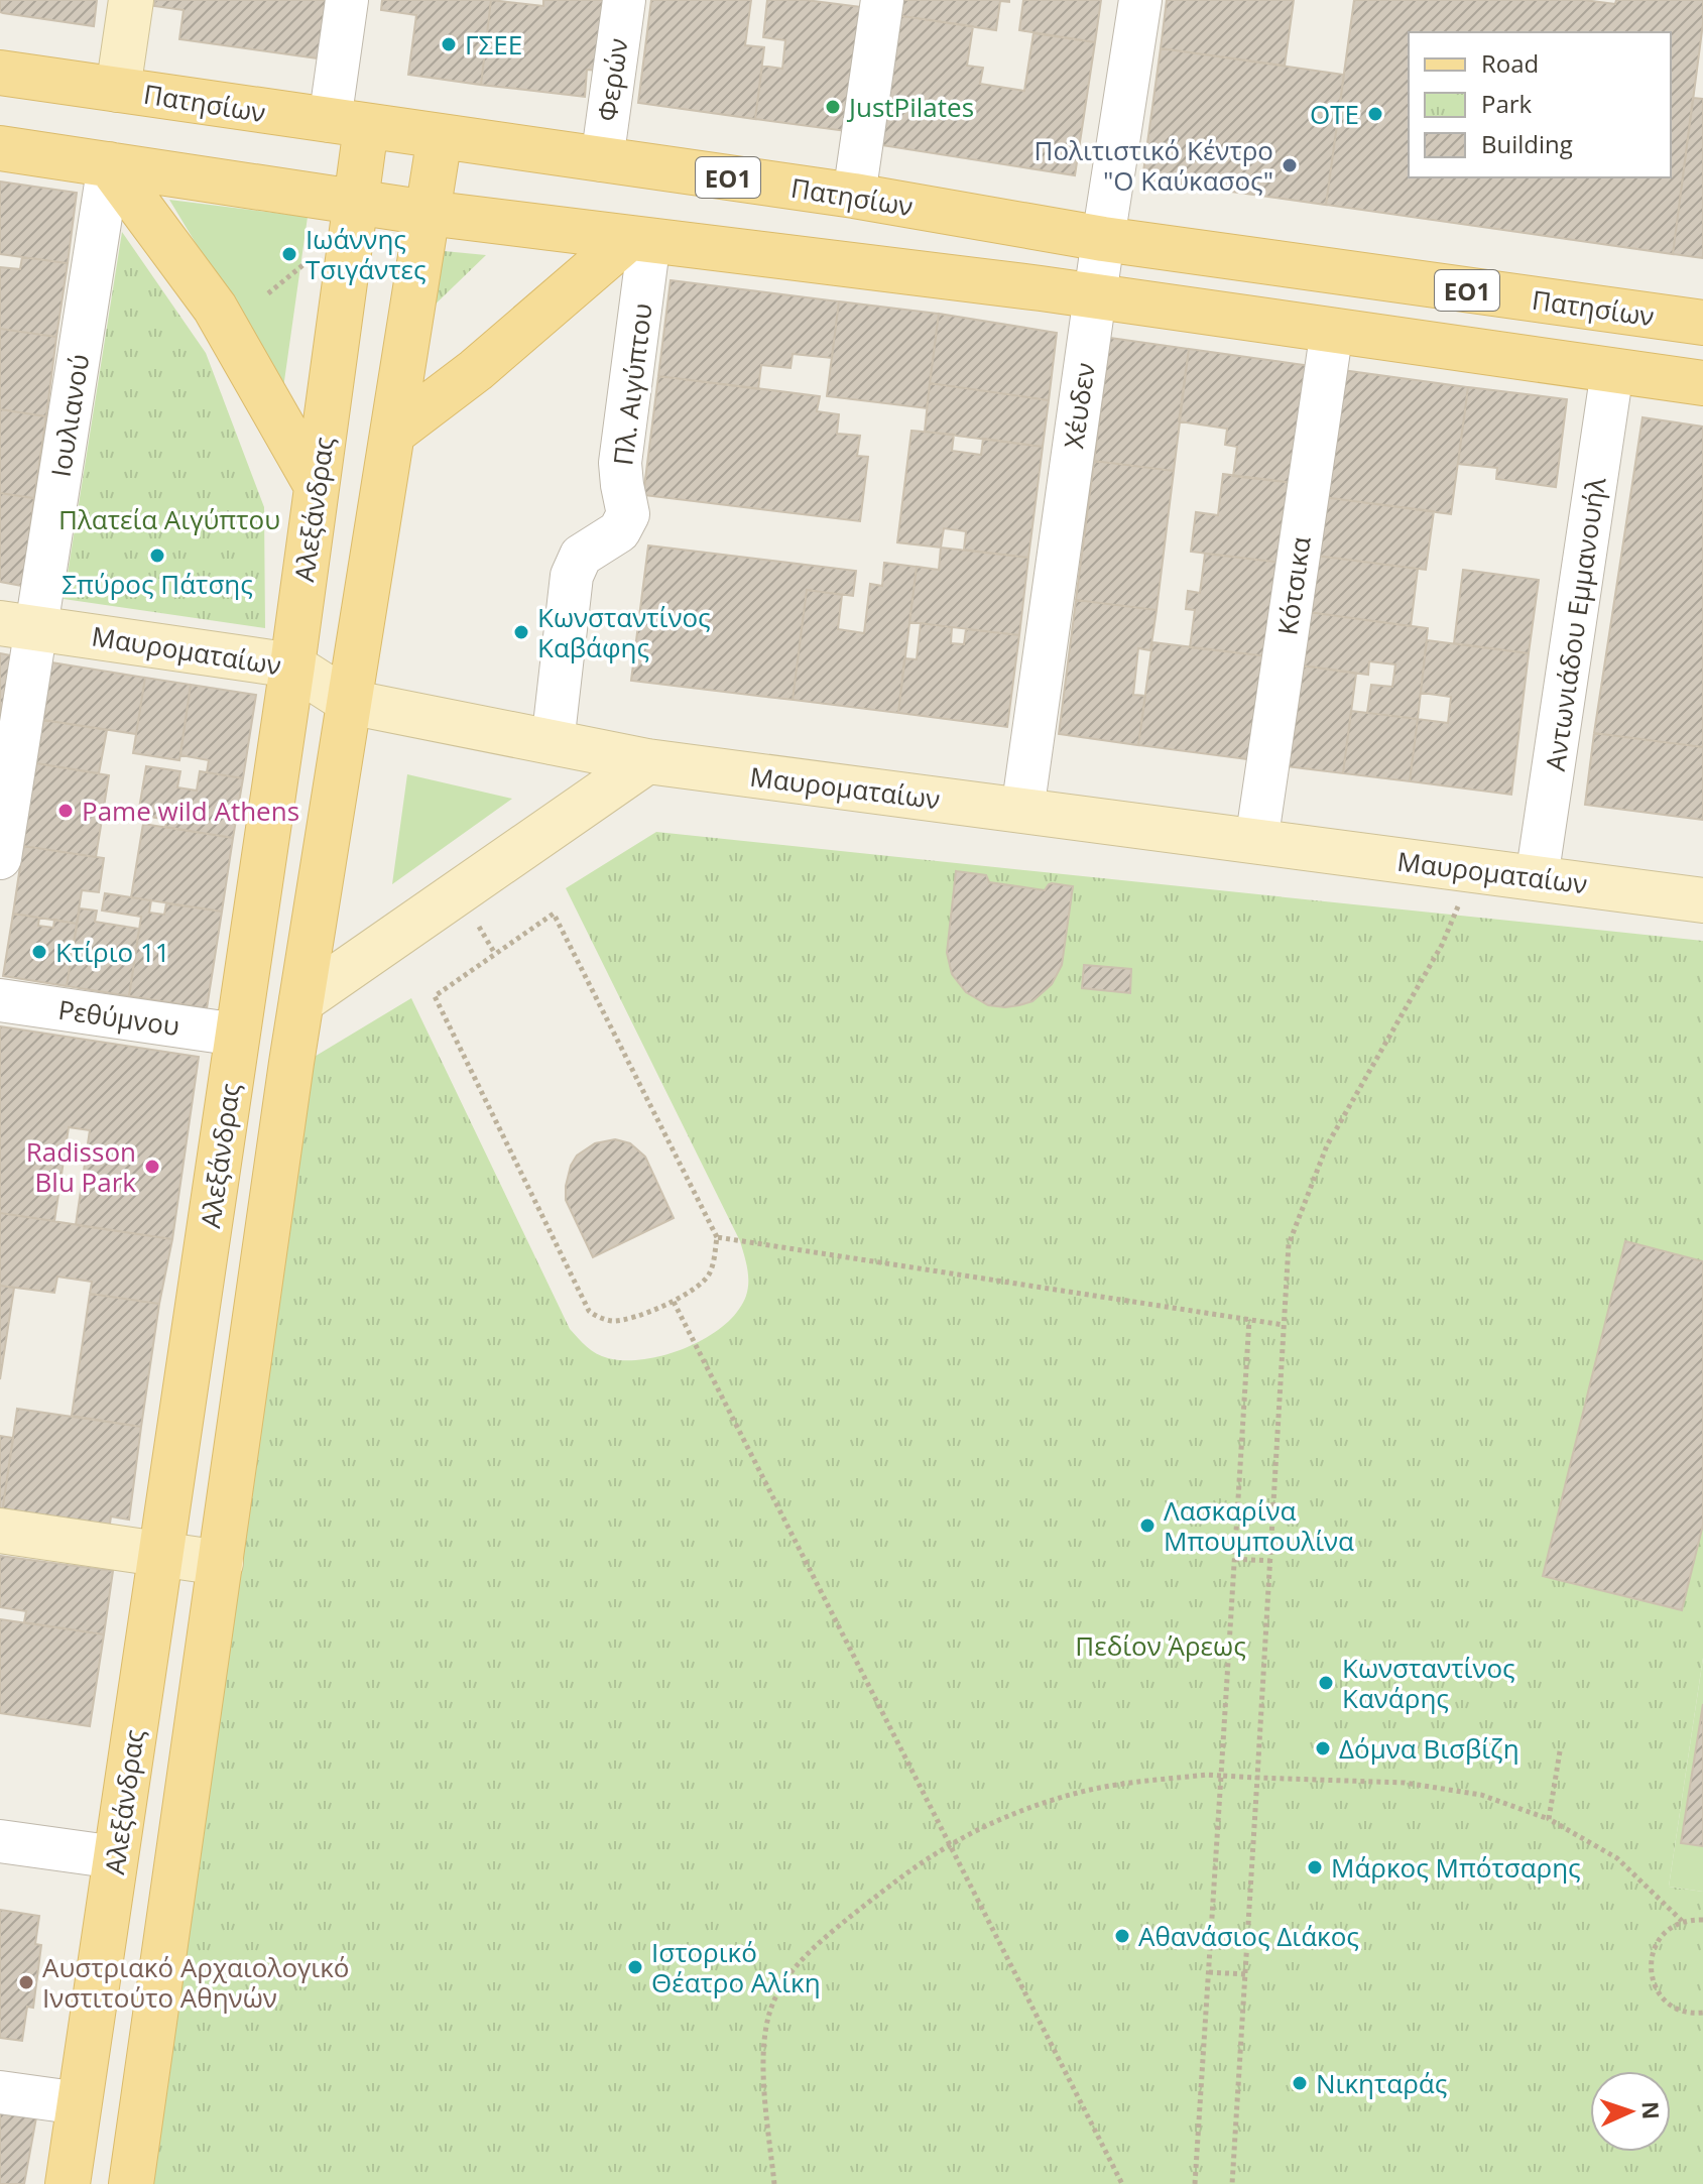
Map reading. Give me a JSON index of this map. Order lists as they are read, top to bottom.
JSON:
{
  "streets": {
    "main road": [
      "Πατησίων",
      "ΕΟ1",
      "Αλεξάνδρας",
      "Μαυροματαίων"
    ],
    "street": [
      "Φερών",
      "Πλ. Αιγύπτου",
      "Χέυδεν",
      "Ιουλιανού",
      "Κότσικα",
      "Αντωνιάδου Εμμανουήλ",
      "Ρεθύμνου"
    ]
  },
  "crossings": [
    ["Φερών", "Πατησίων"],
    ["Πατησίων", "Χέυδεν"],
    ["Πατησίων", "Αλεξάνδρας"],
    ["ΕΟ1", "Πλ. Αιγύπτου"],
    ["ΕΟ1", "Χέυδεν"],
    ["ΕΟ1", "Ιουλιανού"],
    ["ΕΟ1", "Αλεξάνδρας"],
    ["ΕΟ1", "Κότσικα"],
    ["ΕΟ1", "Αντωνιάδου Εμμανουήλ"],
    ["Πλ. Αιγύπτου", "Μαυροματαίων"],
    ["Χέυδεν", "Μαυροματαίων"],
    ["Ιουλιανού", "Μαυροματαίων"],
    ["Αλεξάνδρας", "Μαυροματαίων"],
    ["Αλεξάνδρας", "Ρεθύμνου"],
    ["Κότσικα", "Μαυροματαίων"],
    ["Αντωνιάδου Εμμανουήλ", "Μαυροματαίων"]
  ],
  "parks": ["Πλατεία Αιγύπτου", "Πεδίον Άρεως"],
  "places": [
    "ΓΣΕΕ",
    "JustPilates",
    "ΟΤΕ",
    "Πολιτιστικό Κέντρο \"Ο Καύκασος\"",
    "Ιωάννης Τσιγάντες",
    "Σπύρος Πάτσης",
    "Κωνσταντίνος Καβάφης",
    "Pame wild Athens",
    "Κτίριο 11",
    "Radisson Blu Park",
    "Λασκαρίνα Μπουμπουλίνα",
    "Κωνσταντίνος Κανάρης",
    "Δόμνα Βισβίζη",
    "Μάρκος Μπότσαρης",
    "Αθανάσιος Διάκος",
    "Ιστορικό Θέατρο Αλίκη",
    "Αυστριακό Αρχαιολογικό Ινστιτούτο Αθηνών",
    "Νικηταράς"
  ],
  "legend": ["Road", "Park", "Building"],
  "north": "right"
}
